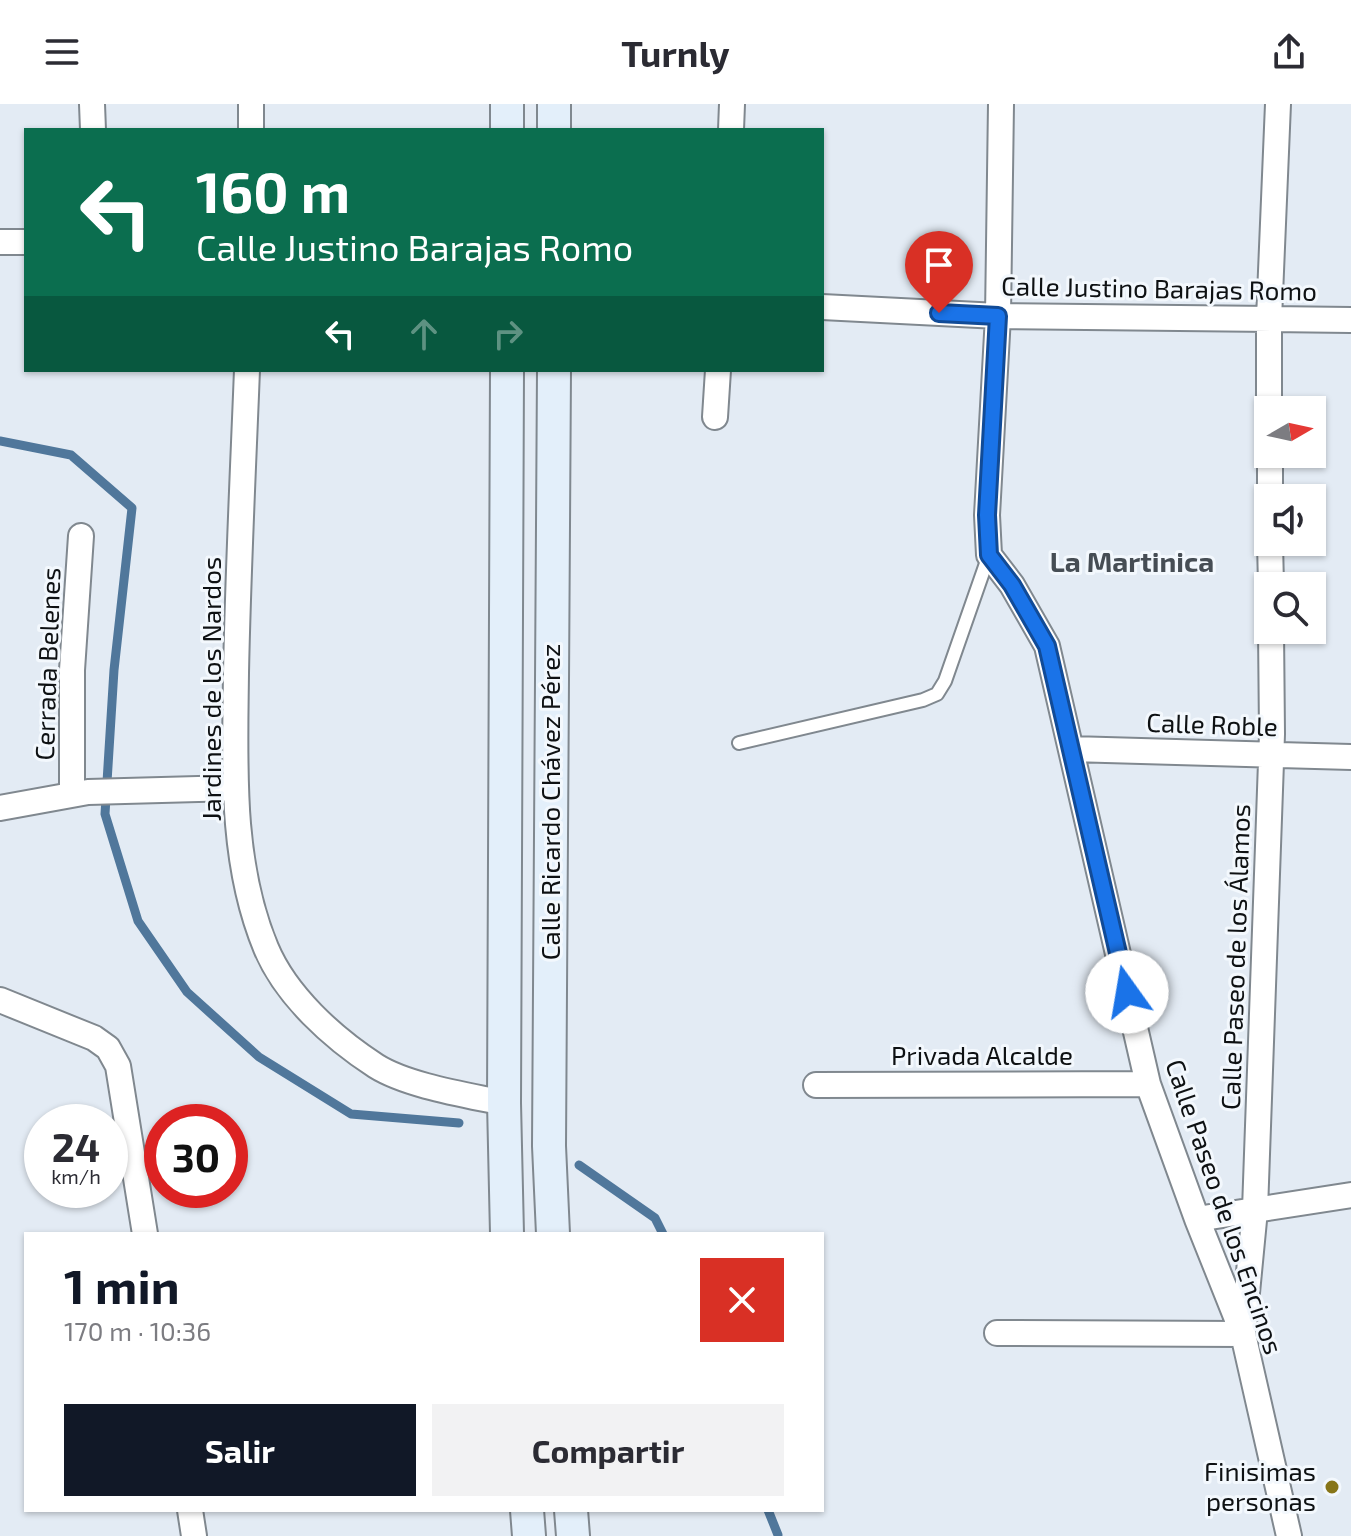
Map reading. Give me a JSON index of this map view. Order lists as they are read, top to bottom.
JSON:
{
  "streets": {
    "main road": ["Calle Ricardo Chávez Pérez"],
    "street": [
      "Calle Justino Barajas Romo",
      "Cerrada Belenes",
      "Jardines de los Nardos",
      "Calle Roble",
      "Calle Paseo de los Álamos",
      "Privada Alcalde",
      "Calle Paseo de los Encinos"
    ]
  },
  "crossings": [
    ["Jardines de los Nardos", "Calle Ricardo Chávez Pérez"],
    ["Calle Roble", "Calle Paseo de los Álamos"],
    ["Calle Roble", "Calle Paseo de los Encinos"],
    ["Calle Paseo de los Álamos", "Calle Paseo de los Encinos"],
    ["Privada Alcalde", "Calle Paseo de los Encinos"]
  ],
  "districts": ["La Martinica"],
  "places": ["Finisimas personas"],
  "north": "right",
  "page": {
    "header": "Turnly",
    "turn": ["160 m", "Calle Justino Barajas Romo"],
    "speed": "24 km/h",
    "limit": "30",
    "heading": ["1 min", "170 m · 10:36"],
    "buttons": ["Salir", "Compartir"]
  }
}
